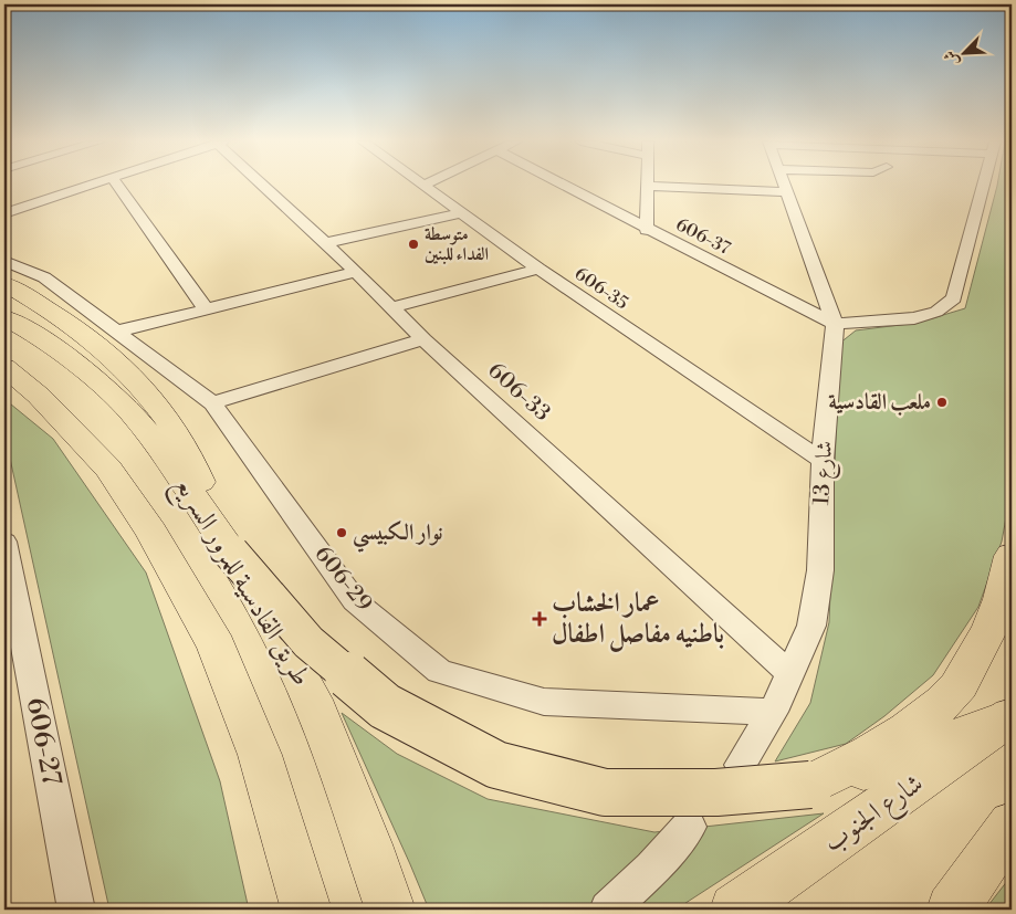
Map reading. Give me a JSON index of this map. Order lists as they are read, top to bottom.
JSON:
{
  "streets": {
    "main road": ["طريق القادسية للمرور السريع", "شارع الجنوب"],
    "street": [
      "606-37",
      "606-35",
      "606-33",
      "شارع 13",
      "606-29",
      "606-27"
    ]
  },
  "crossings": [
    ["606-37", "شارع 13"],
    ["606-35", "شارع 13"],
    ["606-33", "شارع 13"],
    ["شارع 13", "606-29"]
  ],
  "places": {
    "other": ["متوسطة الفداء للبنين", "ملعب القادسية", "نوار الكبيسي"],
    "health": ["عمار الخشاب باطنيه مفاصل اطفال"]
  },
  "north": "bottom left"
}
